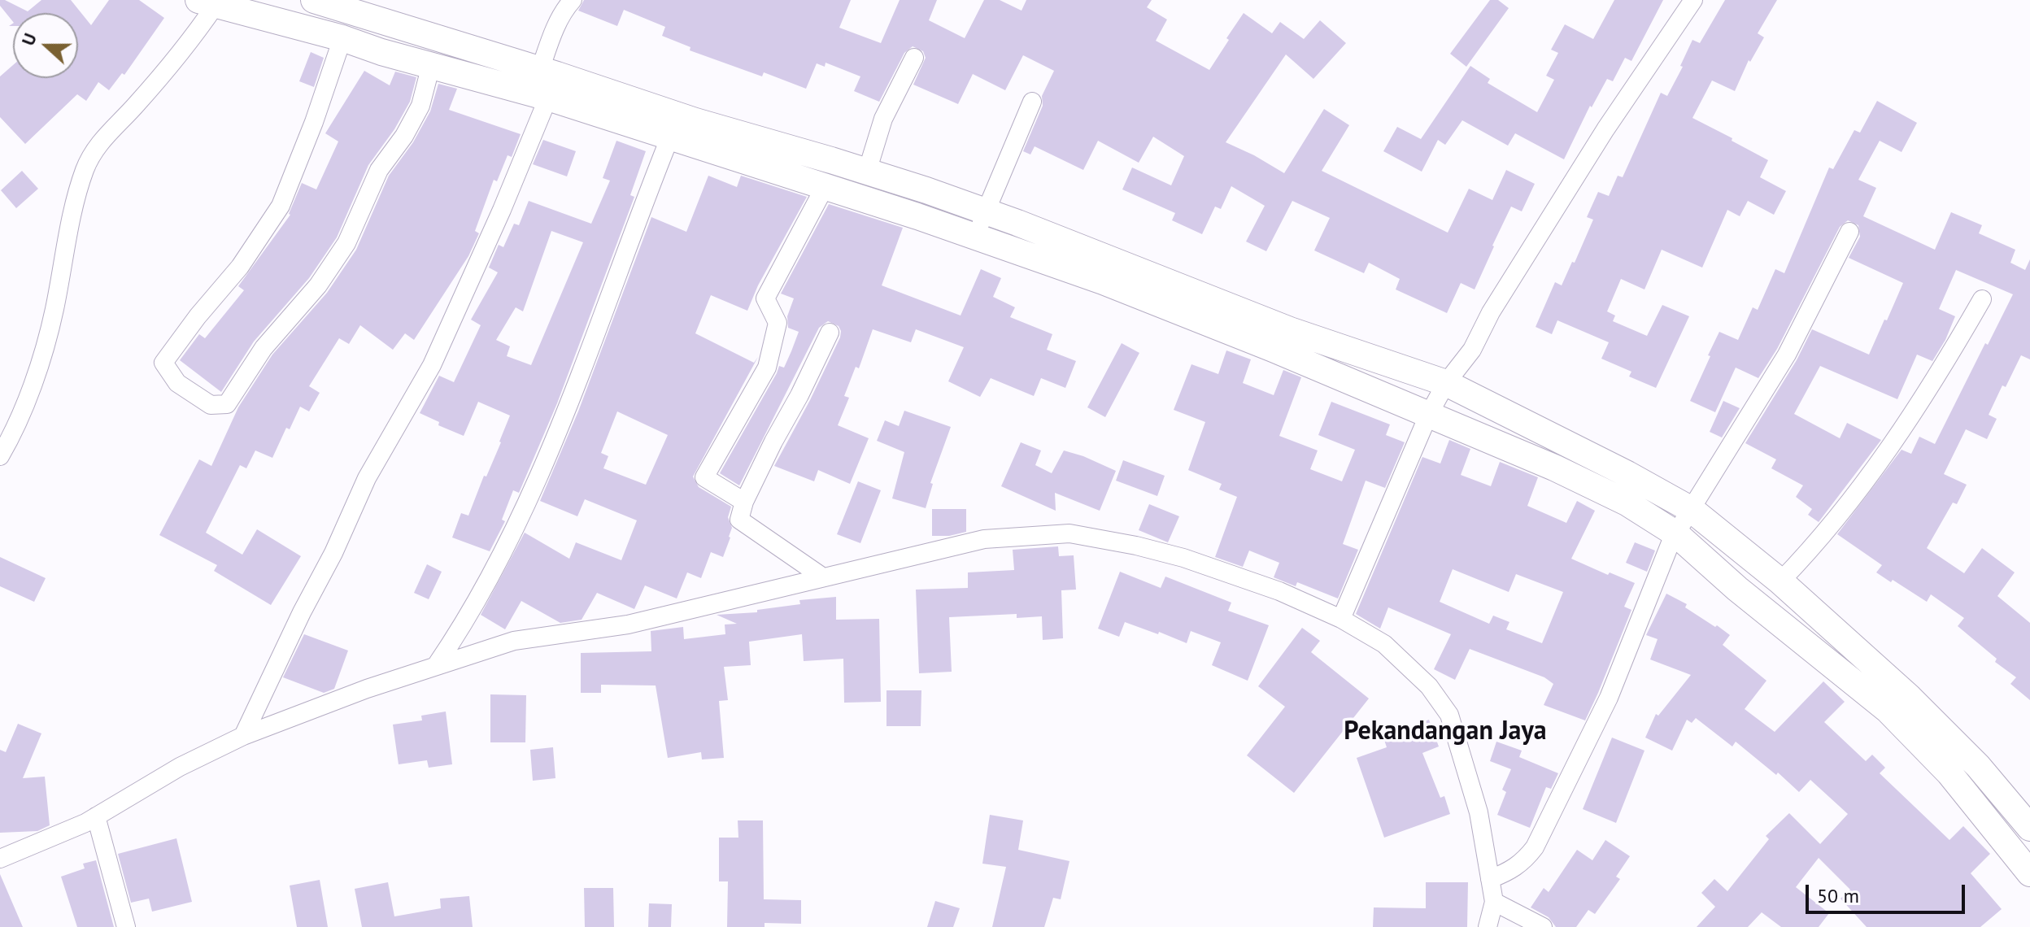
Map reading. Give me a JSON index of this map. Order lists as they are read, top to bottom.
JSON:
{
  "districts": ["Pekandangan Jaya"],
  "scale_bar": "50 m",
  "north": "left"
}
